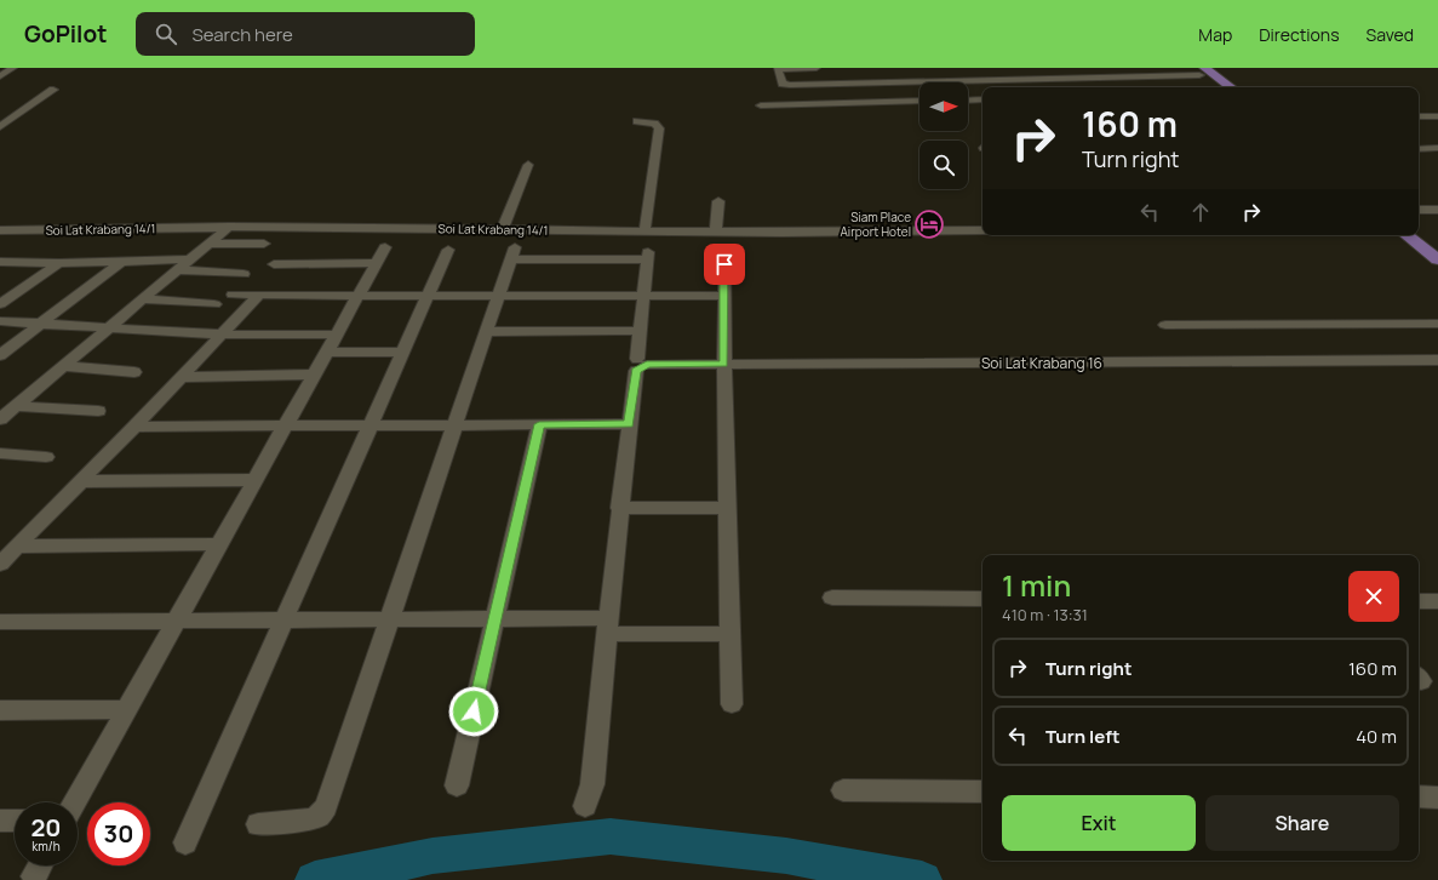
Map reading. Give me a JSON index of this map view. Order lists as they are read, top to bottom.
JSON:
{
  "streets": {
    "street": ["Soi Lat Krabang 14/1", "Soi Lat Krabang 16"]
  },
  "places": {
    "hotel": ["Siam Place Airport Hotel"]
  },
  "north": "right",
  "page": {
    "header": "GoPilot",
    "search": "Search here",
    "nav": ["Map", "Directions", "Saved"],
    "turn": ["160 m", "Turn right"],
    "heading": ["1 min", "410 m · 13:31"],
    "list": [
      {
        "name": "Turn right",
        "value": "160 m"
      },
      {
        "name": "Turn left",
        "value": "40 m"
      }
    ],
    "buttons": ["Exit", "Share"],
    "speed": "20 km/h",
    "limit": "30"
  }
}
